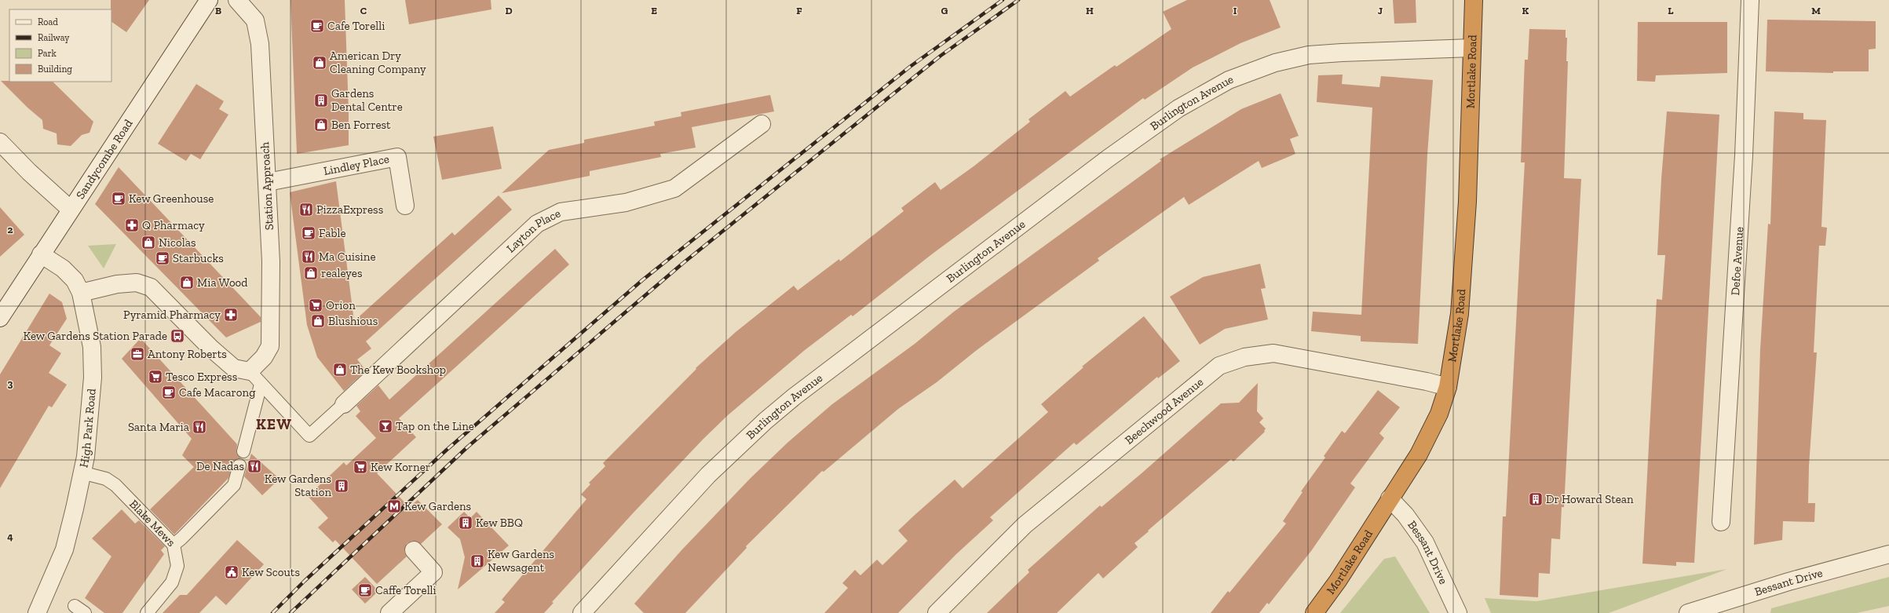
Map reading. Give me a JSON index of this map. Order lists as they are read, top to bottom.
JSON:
{
  "streets": {
    "highway": ["Mortlake Road"],
    "street": [
      "Burlington Avenue",
      "Sandycombe Road",
      "Lindley Place",
      "Station Approach",
      "Layton Place",
      "Defoe Avenue",
      "Beechwood Avenue",
      "High Park Road",
      "Bessant Drive"
    ],
    "lane": ["Blake Mews"]
  },
  "crossings": [
    ["Mortlake Road", "Burlington Avenue"],
    ["Mortlake Road", "Beechwood Avenue"],
    ["Mortlake Road", "Bessant Drive"],
    ["Sandycombe Road", "High Park Road"],
    ["Lindley Place", "Station Approach"],
    ["High Park Road", "Blake Mews"]
  ],
  "districts": ["KEW"],
  "places": {
    "cafe": [
      "Cafe Torelli",
      "Kew Greenhouse",
      "Fable",
      "Starbucks",
      "Cafe Macarong",
      "Caffe Torelli"
    ],
    "shop": [
      "American Dry Cleaning Company",
      "Ben Forrest",
      "Nicolas",
      "realeyes",
      "Mia Wood",
      "Blushious",
      "The Kew Bookshop"
    ],
    "building": [
      "Gardens Dental Centre",
      "Kew Gardens Station",
      "Dr Howard Stean",
      "Kew BBQ",
      "Kew Gardens Newsagent"
    ],
    "restaurant": [
      "PizzaExpress",
      "Ma Cuisine",
      "Santa Maria",
      "De Nadas"
    ],
    "pharmacy": ["Q Pharmacy", "Pyramid Pharmacy"],
    "supermarket": ["Orion", "Tesco Express", "Kew Korner"],
    "bus stop": ["Kew Gardens Station Parade"],
    "office": ["Antony Roberts"],
    "bar": ["Tap on the Line"],
    "metro station": ["Kew Gardens"],
    "public building": ["Kew Scouts"]
  },
  "legend": [
    "Road",
    "Railway",
    "Park",
    "Building"
  ],
  "grid": {
    "columns": [
      "B",
      "C",
      "D",
      "E",
      "F",
      "G",
      "H",
      "I",
      "J",
      "K",
      "L",
      "M"
    ],
    "rows": ["2", "3", "4"]
  }
}
